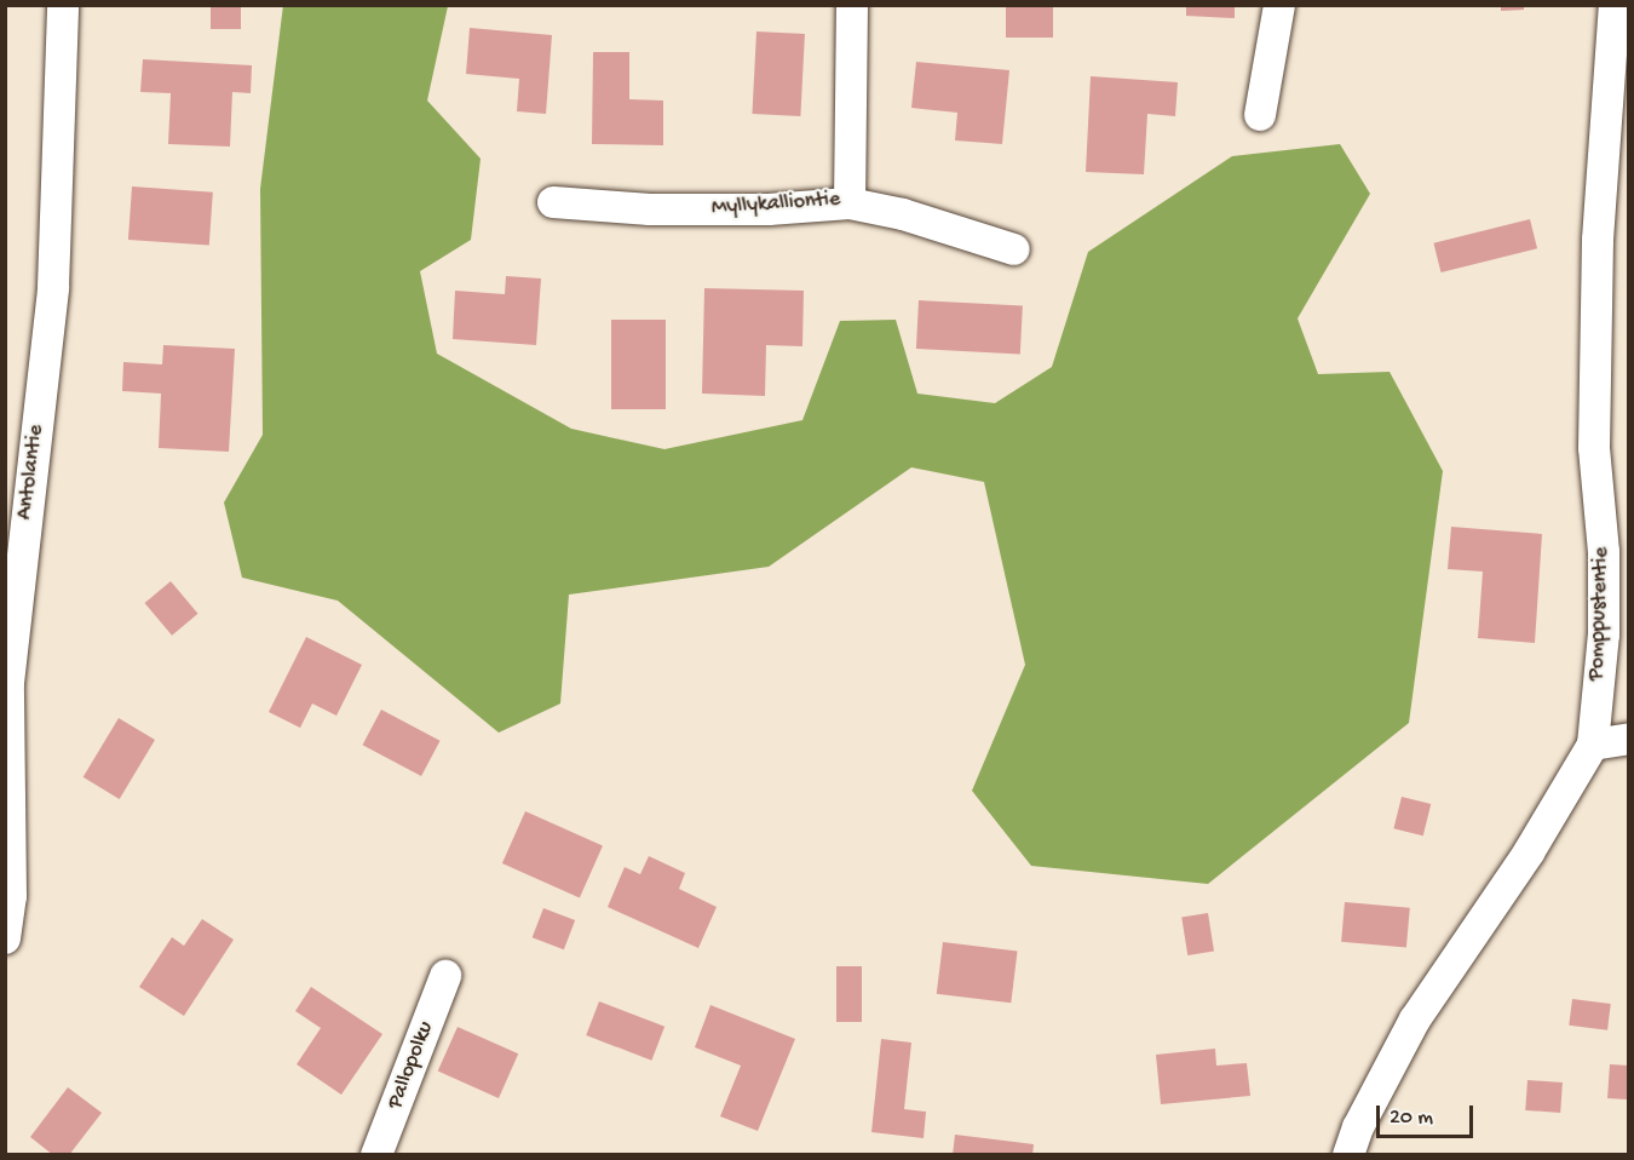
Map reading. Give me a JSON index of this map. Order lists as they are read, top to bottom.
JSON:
{
  "streets": {
    "street": [
      "Myllykalliontie",
      "Antolantie",
      "Pomppustentie",
      "Pallopolku"
    ]
  },
  "scale_bar": "20 m"
}
